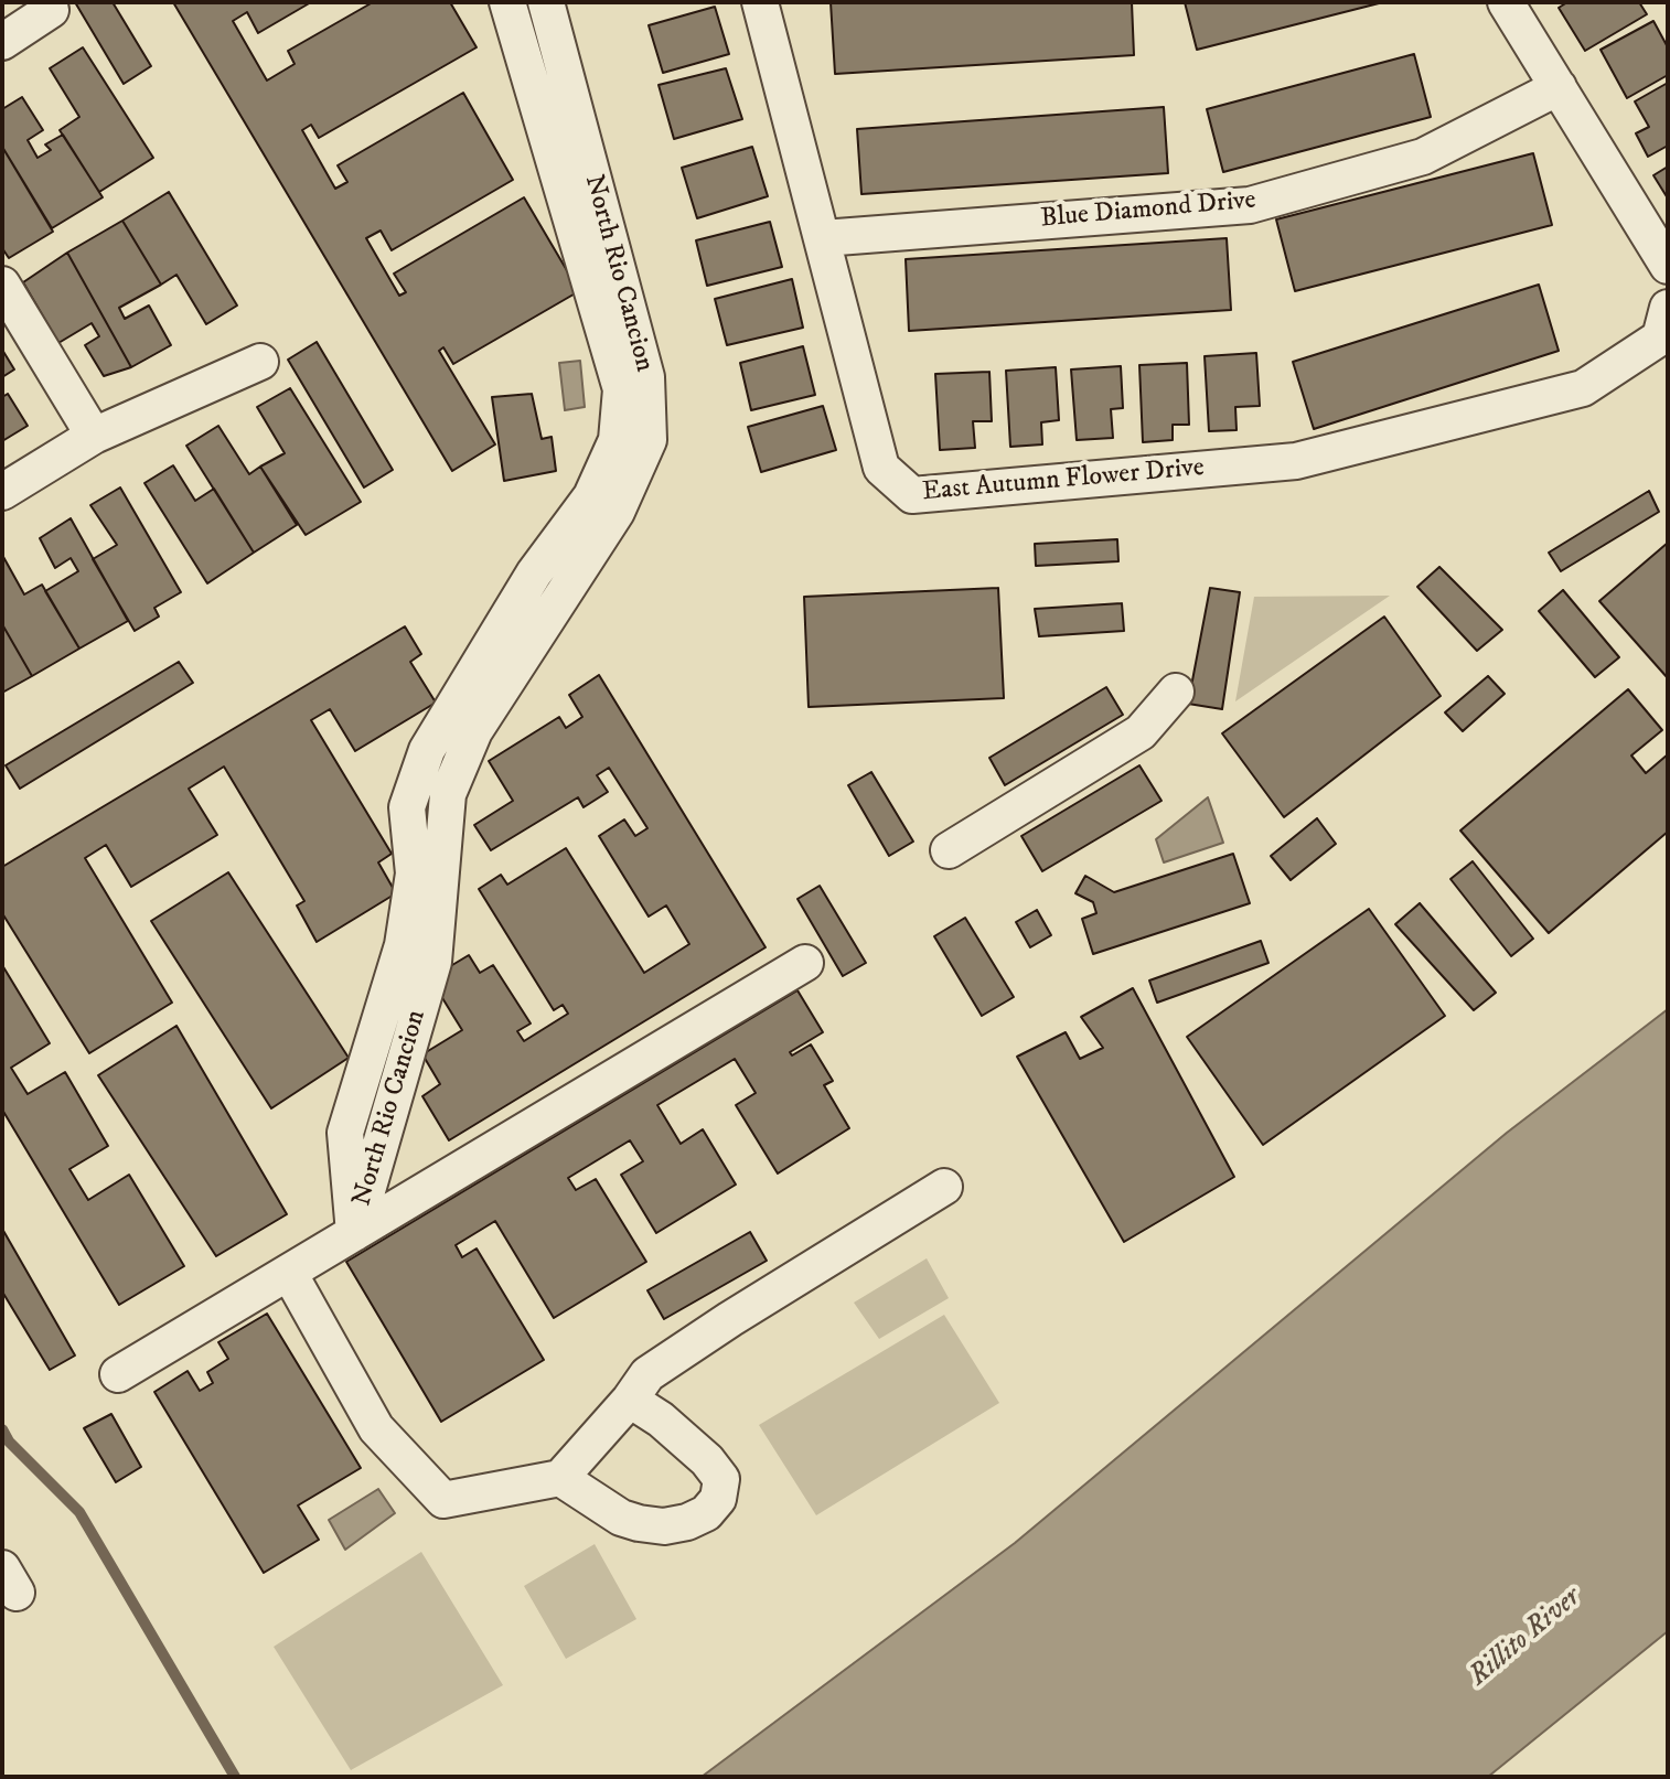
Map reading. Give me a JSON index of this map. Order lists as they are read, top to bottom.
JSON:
{
  "streets": {
    "street": ["Blue Diamond Drive", "North Rio Cancion", "East Autumn Flower Drive"]
  },
  "crossings": [
    ["Blue Diamond Drive", "East Autumn Flower Drive"]
  ],
  "water": ["Rillito River"]
}
